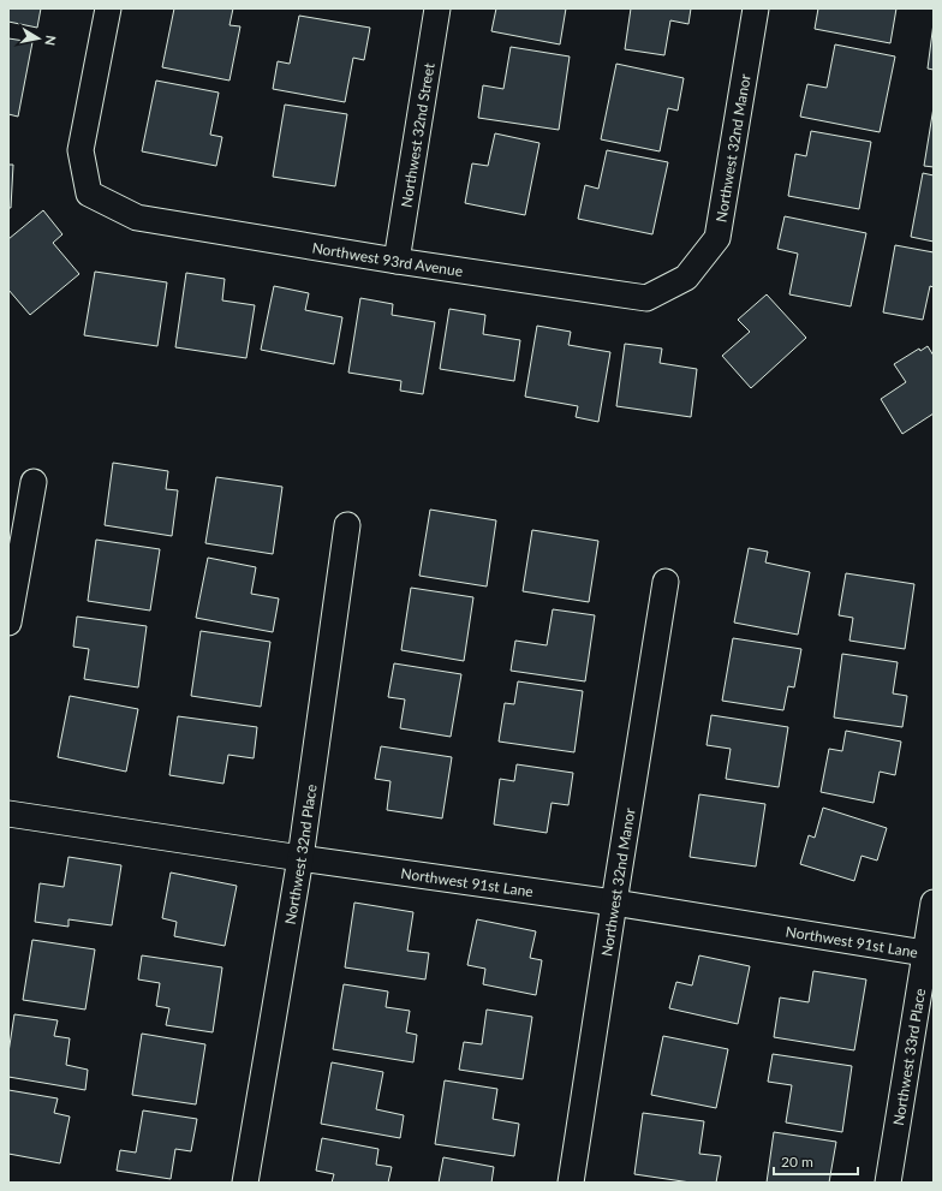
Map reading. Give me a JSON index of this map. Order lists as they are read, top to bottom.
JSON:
{
  "streets": {
    "street": [
      "Northwest 32nd Street",
      "Northwest 32nd Manor",
      "Northwest 93rd Avenue",
      "Northwest 32nd Place",
      "Northwest 91st Lane",
      "Northwest 33rd Place"
    ]
  },
  "crossings": [
    ["Northwest 32nd Street", "Northwest 93rd Avenue"],
    ["Northwest 32nd Manor", "Northwest 93rd Avenue"],
    ["Northwest 32nd Manor", "Northwest 91st Lane"],
    ["Northwest 32nd Place", "Northwest 91st Lane"],
    ["Northwest 91st Lane", "Northwest 33rd Place"]
  ],
  "scale_bar": "20 m",
  "north": "right"
}
